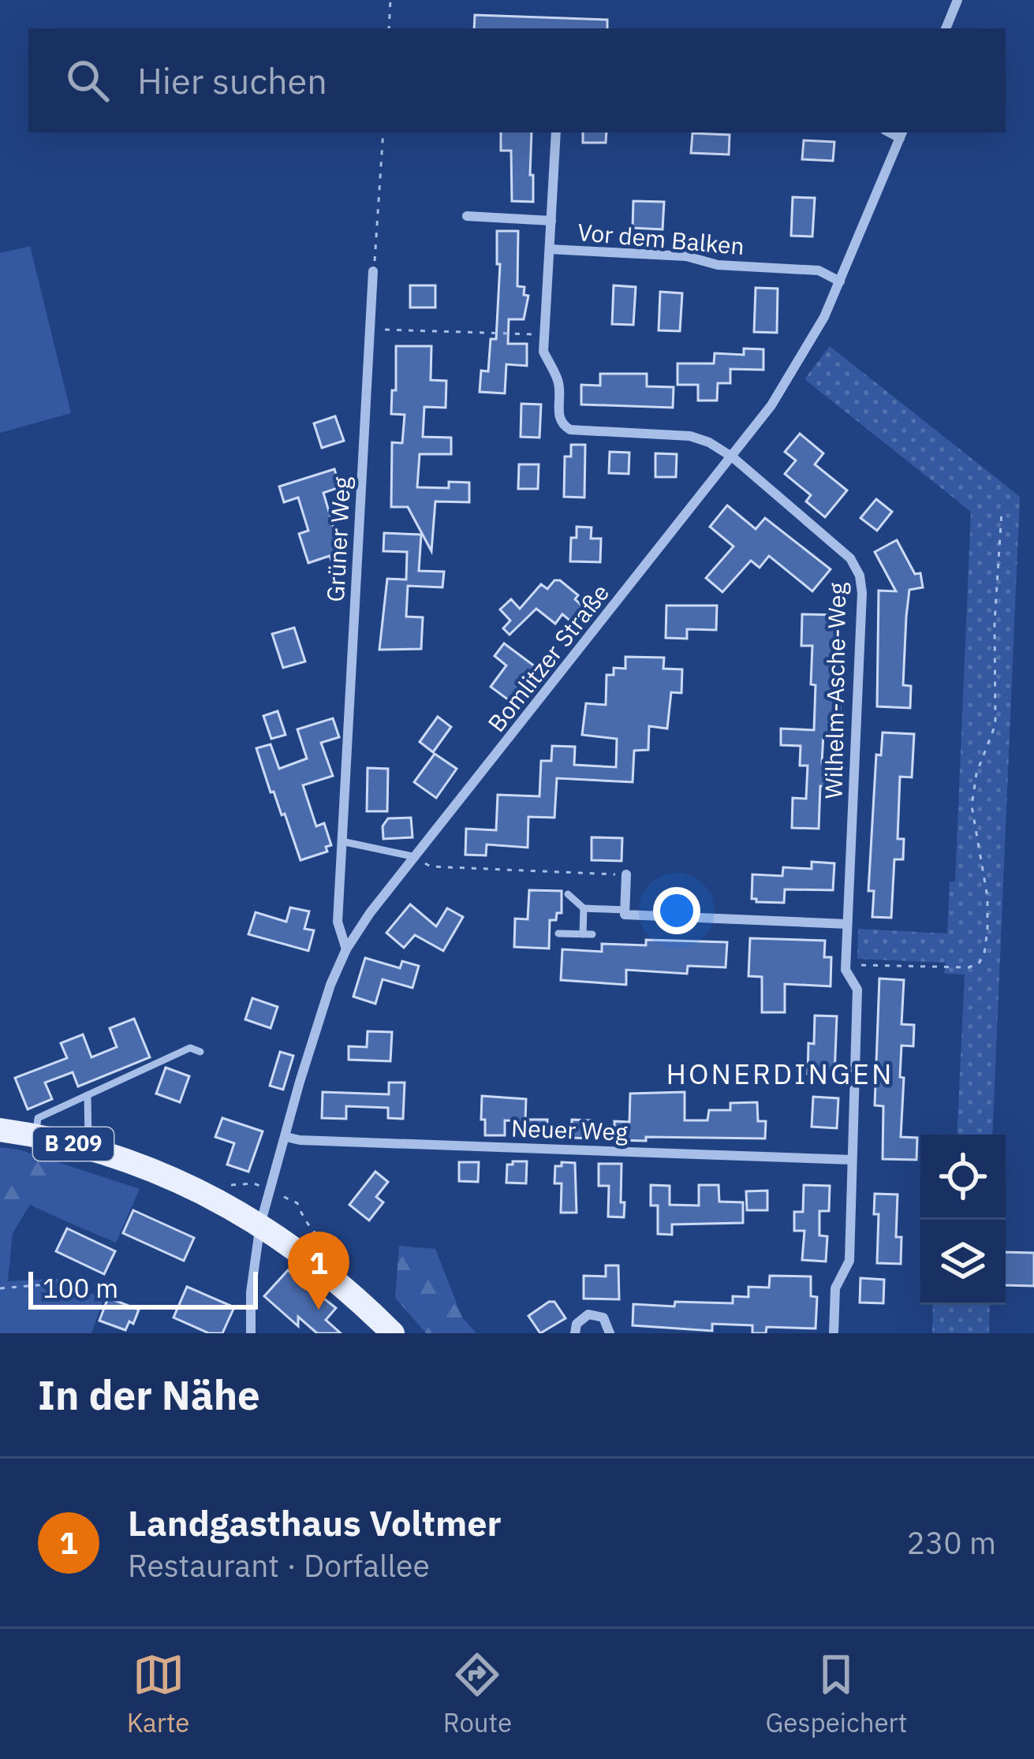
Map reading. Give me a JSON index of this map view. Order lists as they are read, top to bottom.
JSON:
{
  "streets": {
    "main road": ["B 209"],
    "street": [
      "Vor dem Balken",
      "Grüner Weg",
      "Bomlitzer Straße",
      "Wilhelm-Asche-Weg",
      "Neuer Weg"
    ]
  },
  "crossings": [
    ["Vor dem Balken", "Bomlitzer Straße"],
    ["Vor dem Balken", "Wilhelm-Asche-Weg"],
    ["Grüner Weg", "Bomlitzer Straße"],
    ["Bomlitzer Straße", "Wilhelm-Asche-Weg"],
    ["Bomlitzer Straße", "Neuer Weg"],
    ["Bomlitzer Straße", "B 209"],
    ["Wilhelm-Asche-Weg", "Neuer Weg"]
  ],
  "districts": ["HONERDINGEN"],
  "scale_bar": "100 m",
  "page": {
    "search": "Hier suchen",
    "pins": "1",
    "scale": "100 m",
    "heading": "In der Nähe",
    "list": [
      {
        "mark": "1",
        "name": "Landgasthaus Voltmer",
        "note": "Restaurant · Dorfallee",
        "value": "230 m"
      }
    ],
    "nav": ["Karte", "Route", "Gespeichert"]
  }
}
